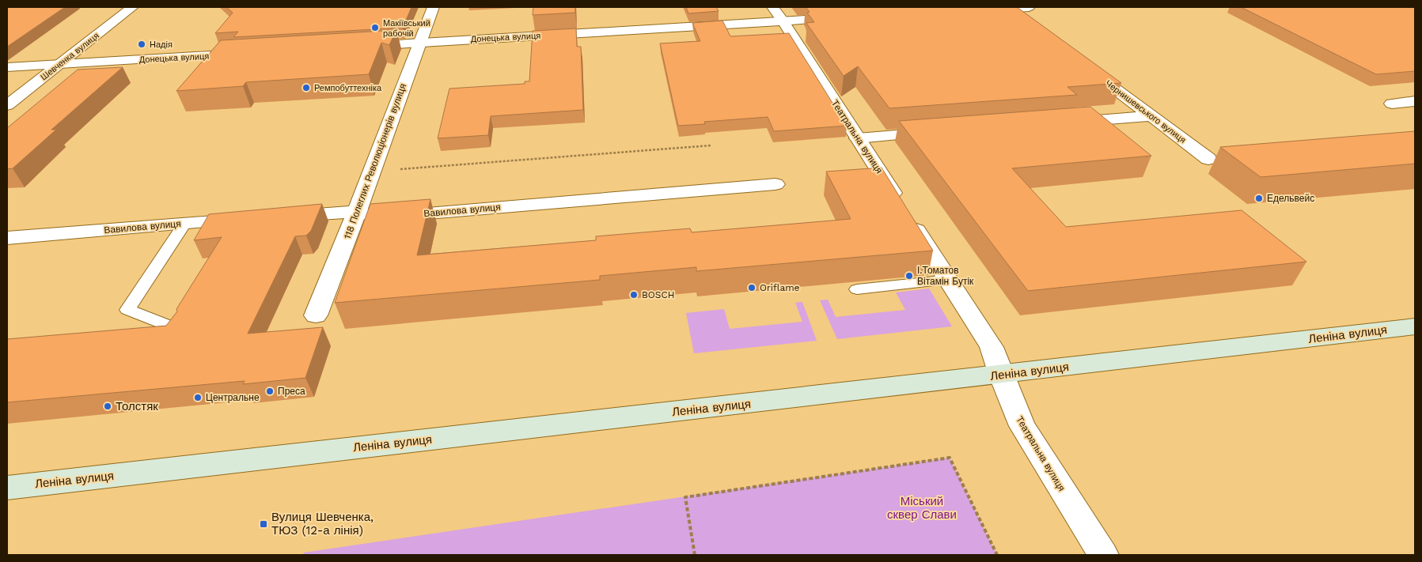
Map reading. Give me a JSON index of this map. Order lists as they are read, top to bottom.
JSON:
{
  "streets": {
    "main road": ["Леніна вулиця"],
    "street": [
      "Донецька вулиця",
      "Шевченка вулиця",
      "Чернишевського вулиця",
      "Театральна вулиця",
      "118 Полеглих Революціонерів вулиця",
      "Вавилова вулиця"
    ]
  },
  "crossings": [
    ["Донецька вулиця", "Шевченка вулиця"],
    ["Донецька вулиця", "Театральна вулиця"],
    ["Донецька вулиця", "118 Полеглих Революціонерів вулиця"],
    ["Театральна вулиця", "Леніна вулиця"],
    ["118 Полеглих Революціонерів вулиця", "Вавилова вулиця"]
  ],
  "parks": ["Міський сквер Слави"],
  "places": {
    "other": [
      "Макіївський рабочій",
      "Надія",
      "Ремпобуттехніка",
      "Едельвейс",
      "І.Томатов Вітамін Бутік",
      "Oriflame",
      "BOSCH",
      "Преса",
      "Центральне",
      "Толстяк"
    ],
    "transit": ["Вулиця Шевченка, ТЮЗ (12-а лінія)"]
  }
}
